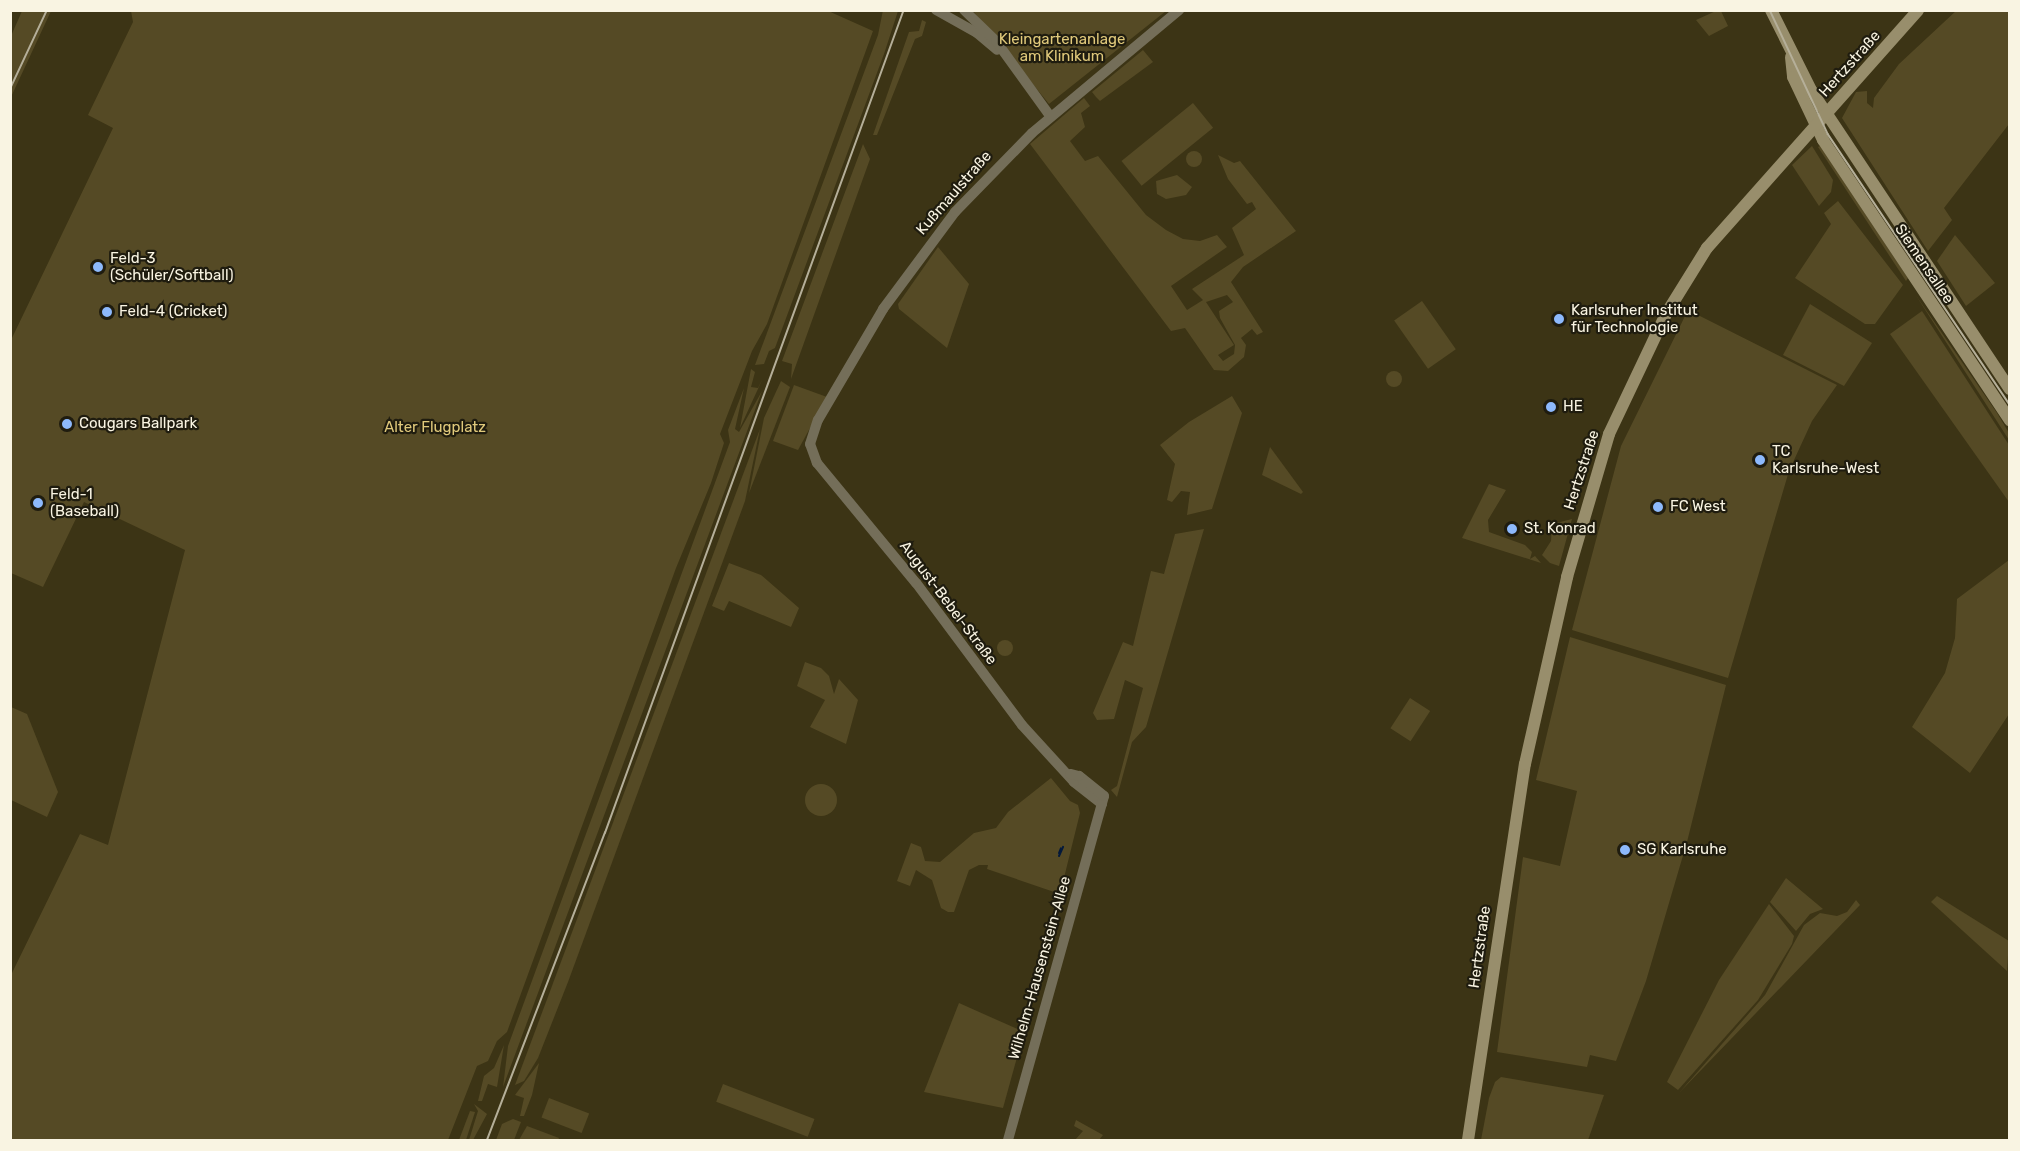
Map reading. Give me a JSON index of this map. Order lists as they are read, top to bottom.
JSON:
{
  "streets": {
    "main road": ["Hertzstraße", "Siemensallee"],
    "street": ["Kußmaulstraße", "August-Bebel-Straße", "Wilhelm-Hausenstein-Allee"]
  },
  "crossings": [
    ["Hertzstraße", "Siemensallee"],
    ["Kußmaulstraße", "August-Bebel-Straße"],
    ["August-Bebel-Straße", "Wilhelm-Hausenstein-Allee"]
  ],
  "parks": ["Kleingartenanlage am Klinikum", "Alter Flugplatz"],
  "places": [
    "Feld-3 (Schüler/Softball)",
    "Feld-4 (Cricket)",
    "Karlsruher Institut für Technologie",
    "HE",
    "Cougars Ballpark",
    "TC Karlsruhe-West",
    "Feld-1 (Baseball)",
    "FC West",
    "St. Konrad",
    "SG Karlsruhe"
  ]
}
